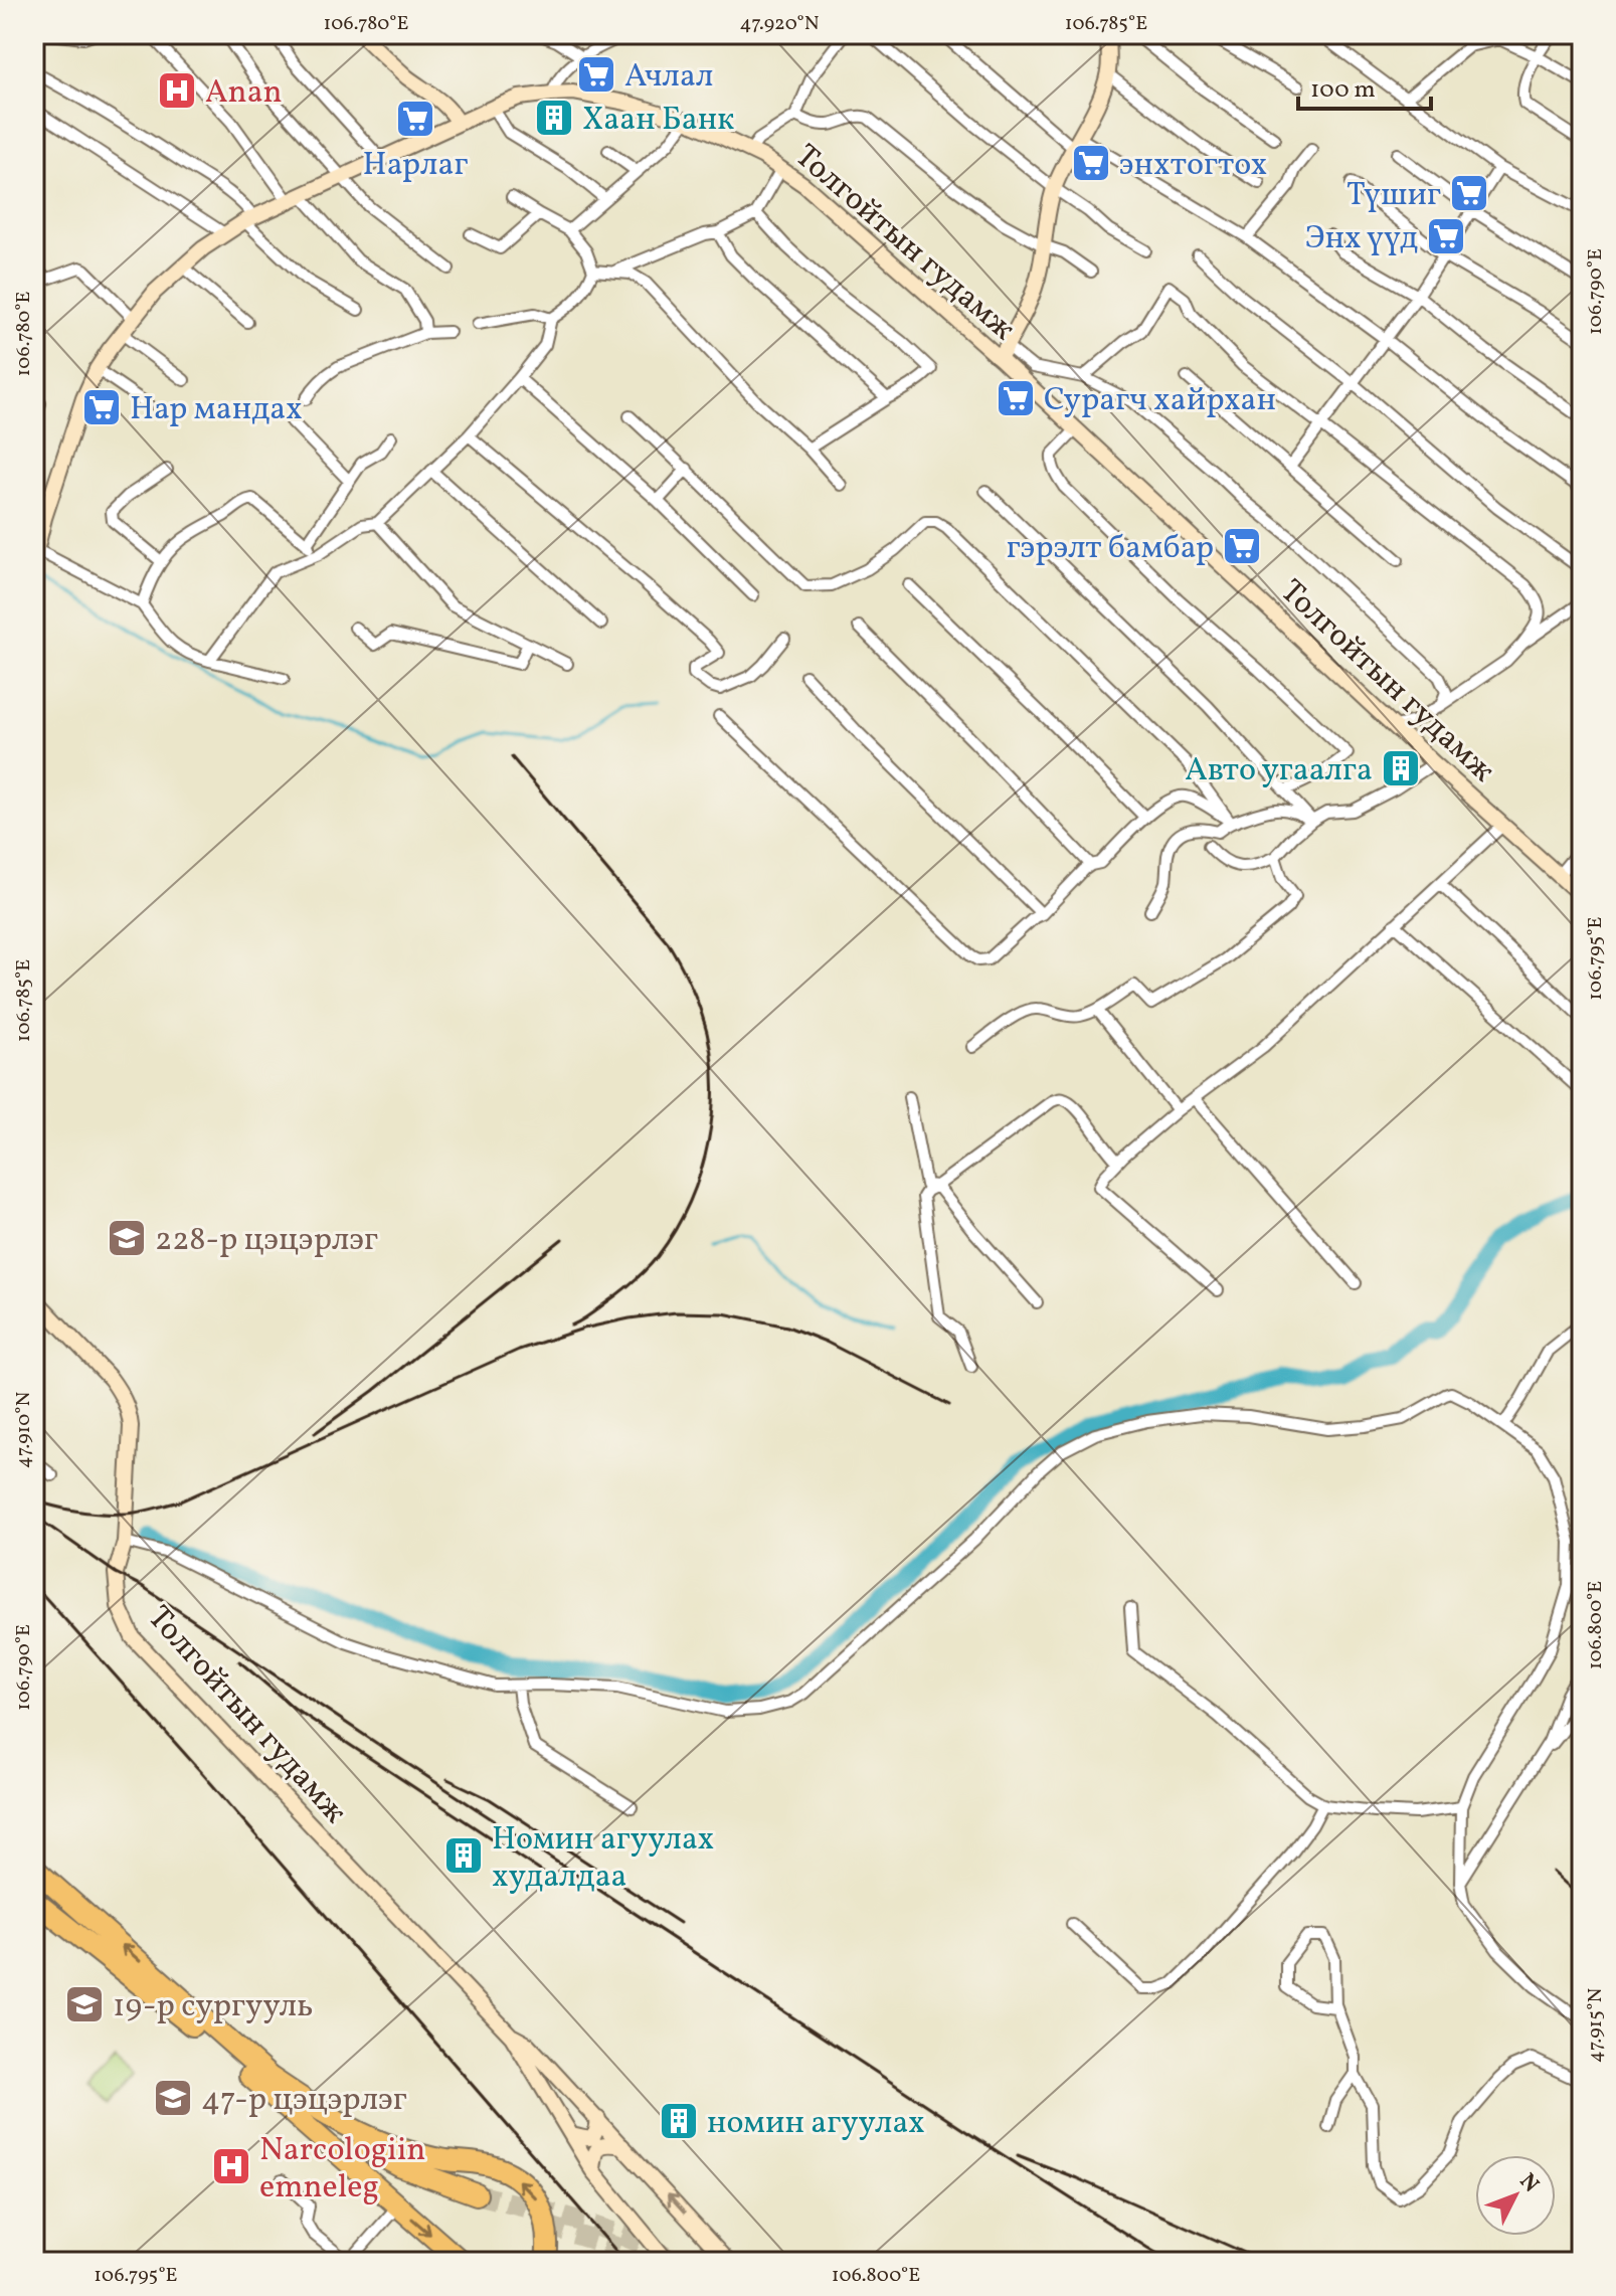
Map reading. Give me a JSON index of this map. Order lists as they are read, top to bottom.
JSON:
{
  "streets": {
    "main road": ["Толгойтын гудамж"]
  },
  "places": {
    "supermarket": [
      "Ачлал",
      "Нарлаг",
      "энхтогтох",
      "Түшиг",
      "Энх үүд",
      "Сурагч хайрхан",
      "Нар мандах",
      "гэрэлт бамбар"
    ],
    "hospital": ["Anan", "Narcologiin emneleg"],
    "building": [
      "Хаан Банк",
      "Авто угаалга",
      "Номин агуулах худалдаа",
      "номин агуулах"
    ],
    "school or university": ["228-р цэцэрлэг", "19-р сургууль", "47-р цэцэрлэг"]
  },
  "scale_bar": "100 m",
  "north": "top right",
  "coordinates": [
    "106.780°E",
    "47.920°N",
    "106.785°E",
    "106.790°E",
    "106.795°E",
    "47.910°N",
    "106.800°E",
    "47.915°N"
  ]
}
